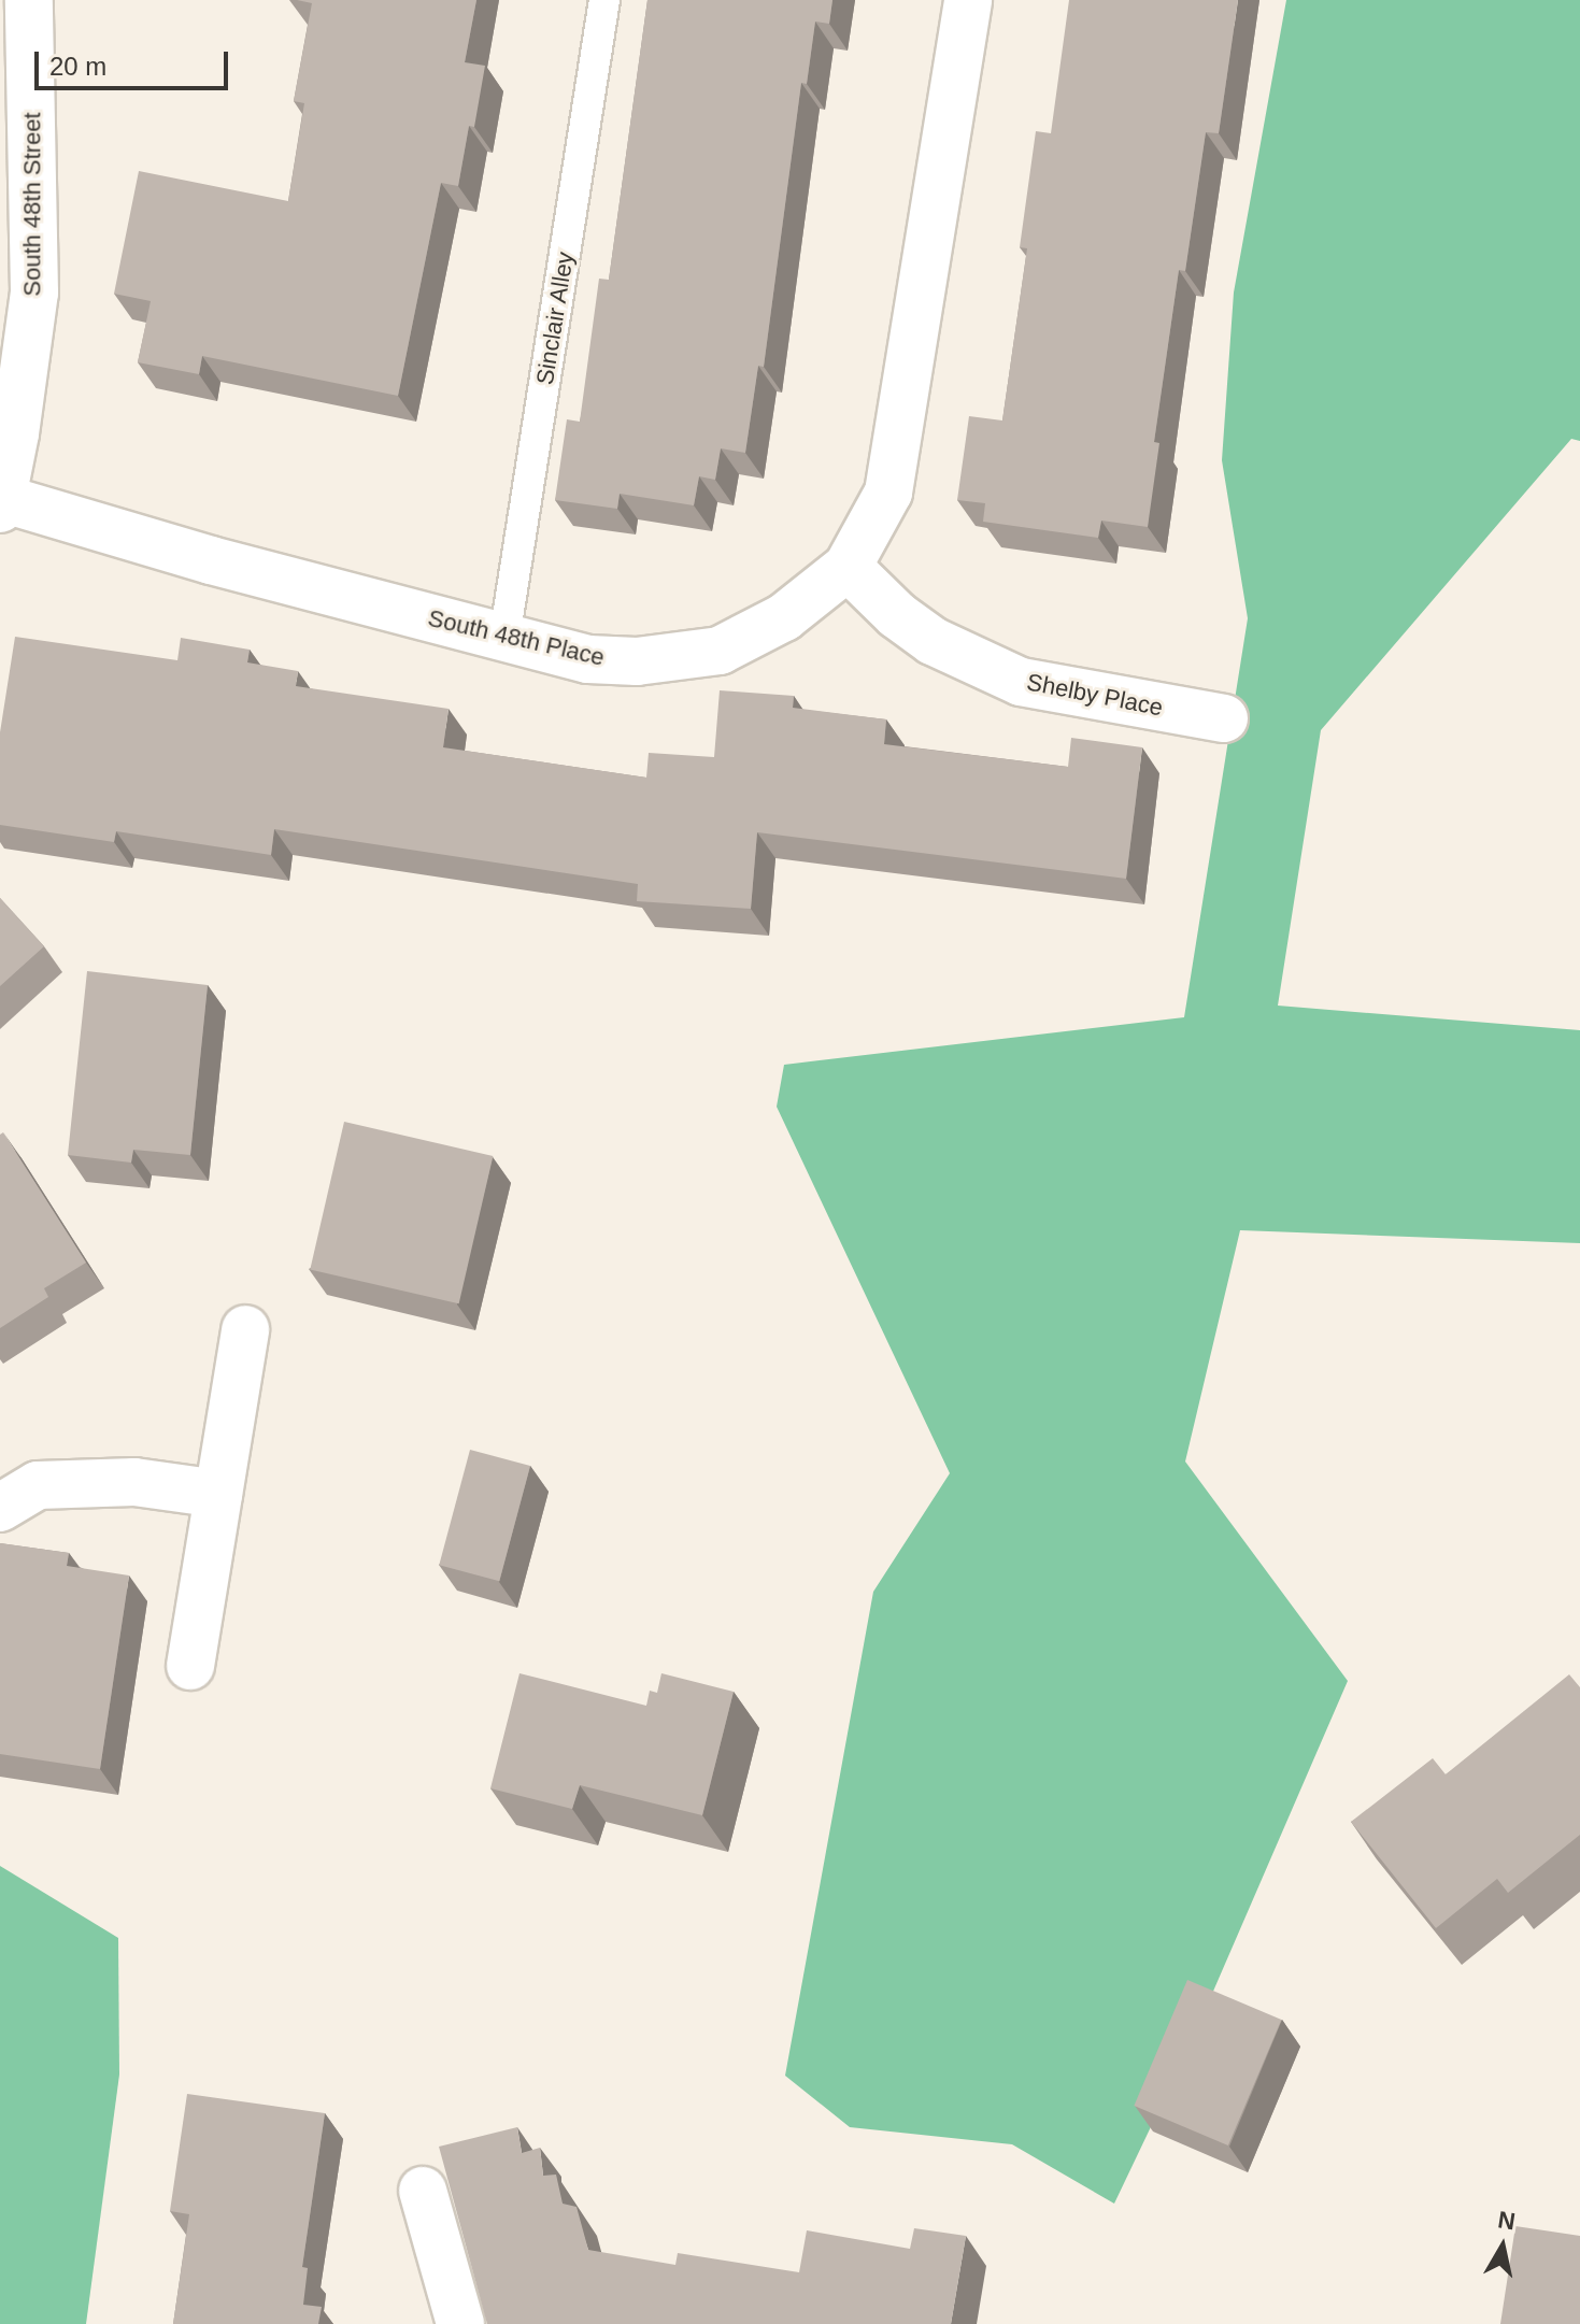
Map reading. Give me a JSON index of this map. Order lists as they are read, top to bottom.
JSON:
{
  "streets": {
    "street": ["South 48th Street", "South 48th Place", "Shelby Place"],
    "lane": ["Sinclair Alley"]
  },
  "crossings": [
    ["South 48th Street", "South 48th Place"],
    ["Sinclair Alley", "South 48th Place"],
    ["South 48th Place", "Shelby Place"]
  ],
  "scale_bar": "20 m",
  "north": "top"
}
